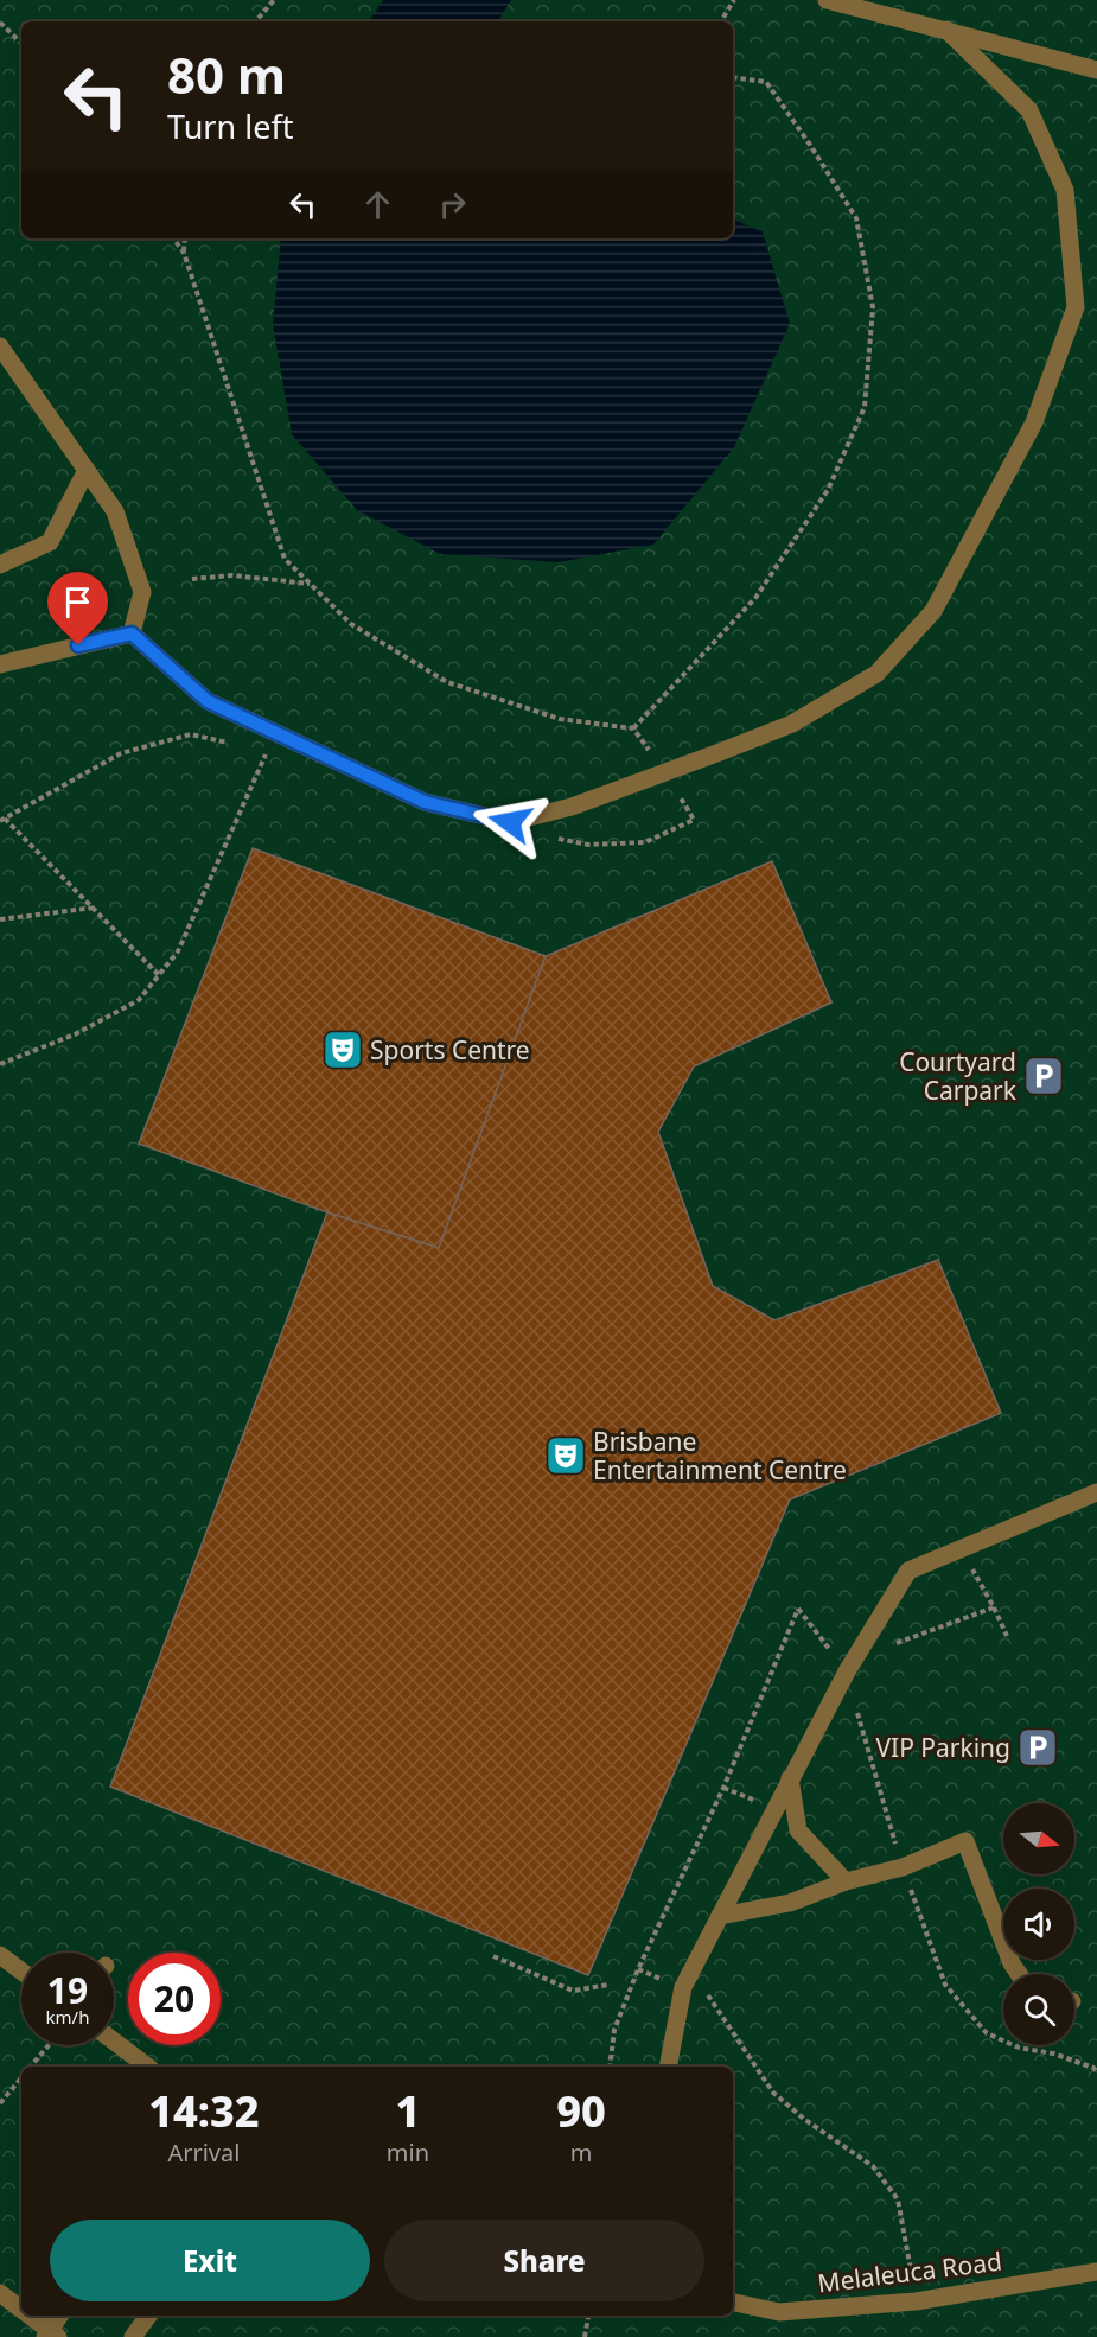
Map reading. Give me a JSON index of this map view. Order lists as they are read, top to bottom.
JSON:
{
  "streets": {
    "street": ["Melaleuca Road"]
  },
  "places": {
    "theatre": ["Sports Centre", "Brisbane Entertainment Centre"],
    "parking": ["Courtyard Carpark", "VIP Parking"]
  },
  "north": "right",
  "page": {
    "turn": ["80 m", "Turn left"],
    "speed": "19 km/h",
    "limit": "20",
    "eta": [
      "14:32",
      "Arrival",
      "1",
      "min",
      "90",
      "m"
    ],
    "buttons": ["Exit", "Share"]
  }
}
